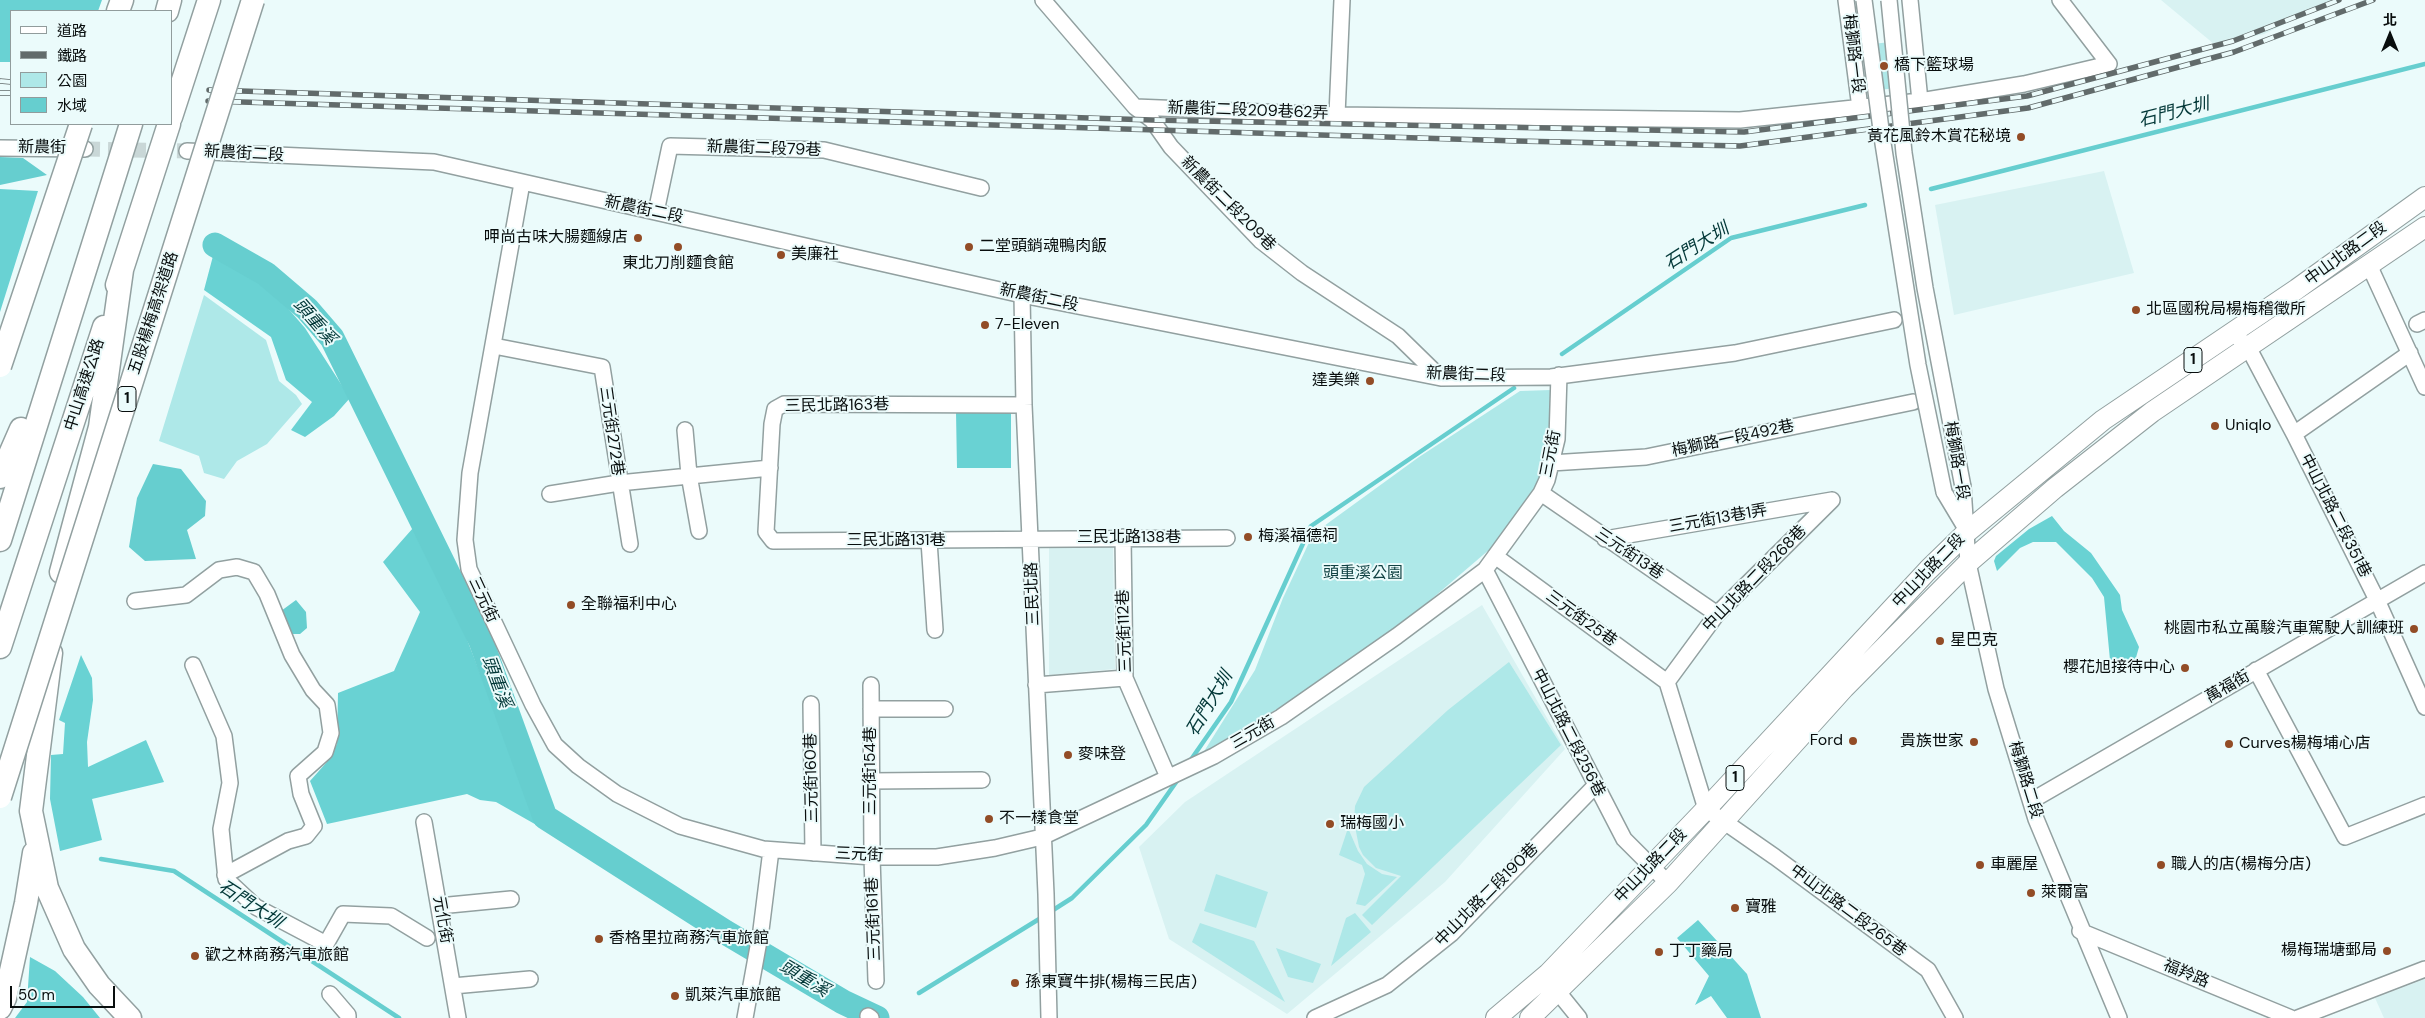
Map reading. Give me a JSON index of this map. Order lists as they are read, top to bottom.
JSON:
{
  "streets": {
    "highway": ["五股楊梅高架道路", "1", "中山高速公路"],
    "main road": ["中山北路二段"],
    "street": [
      "梅獅路一段",
      "新農街二段209巷62弄",
      "新農街",
      "新農街二段79巷",
      "新農街二段",
      "新農街二段209巷",
      "三民北路163巷",
      "三元街272巷",
      "梅獅路一段492巷",
      "三元街",
      "中山北路二段351巷",
      "三元街13巷1弄",
      "三民北路138巷",
      "三民北路131巷",
      "三元街13巷",
      "中山北路二段268巷",
      "三民北路",
      "三元街25巷",
      "三元街112巷",
      "萬福街",
      "中山北路二段256巷",
      "三元街154巷",
      "三元街160巷",
      "梅獅路二段",
      "中山北路二段190巷",
      "中山北路二段265巷",
      "三元街161巷",
      "元化街",
      "福羚路"
    ]
  },
  "crossings": [
    ["梅獅路一段", "中山北路二段"],
    ["梅獅路一段", "梅獅路二段"],
    ["新農街二段209巷62弄", "新農街二段209巷"],
    ["新農街二段79巷", "新農街二段"],
    ["新農街二段", "新農街二段209巷"],
    ["新農街二段", "三元街"],
    ["新農街二段", "三民北路"],
    ["中山北路二段", "中山北路二段351巷"],
    ["中山北路二段", "中山北路二段256巷"],
    ["中山北路二段", "梅獅路二段"],
    ["中山北路二段", "中山北路二段265巷"],
    ["三民北路163巷", "三民北路131巷"],
    ["三民北路163巷", "三民北路"],
    ["三元街272巷", "三元街"],
    ["梅獅路一段492巷", "三元街"],
    ["三元街", "三元街13巷"],
    ["三元街", "三民北路"],
    ["三元街", "三元街25巷"],
    ["三元街", "三元街112巷"],
    ["三元街", "中山北路二段256巷"],
    ["三元街", "三元街154巷"],
    ["三元街", "三元街160巷"],
    ["三元街", "三元街161巷"],
    ["中山北路二段351巷", "萬福街"],
    ["三元街13巷1弄", "三元街13巷"],
    ["三元街13巷1弄", "中山北路二段268巷"],
    ["三民北路138巷", "三民北路131巷"],
    ["三民北路138巷", "三民北路"],
    ["三民北路138巷", "三元街112巷"],
    ["三民北路131巷", "三民北路"],
    ["三元街13巷", "中山北路二段268巷"],
    ["中山北路二段268巷", "三元街25巷"],
    ["萬福街", "梅獅路二段"],
    ["中山北路二段256巷", "中山北路二段190巷"],
    ["三元街154巷", "三元街161巷"],
    ["梅獅路二段", "福羚路"]
  ],
  "water": ["石門大圳", "頭重溪"],
  "parks": ["頭重溪公園"],
  "places": [
    "橋下籃球場",
    "黃花風鈴木賞花秘境",
    "呷尚古味大腸麵線店",
    "東北刀削麵食館",
    "二堂頭銷魂鴨肉飯",
    "美廉社",
    "北區國稅局楊梅稽徵所",
    "7-Eleven",
    "達美樂",
    "Uniqlo",
    "梅溪福德祠",
    "全聯福利中心",
    "桃園市私立萬駿汽車駕駛人訓練班",
    "星巴克",
    "櫻花旭接待中心",
    "Ford",
    "貴族世家",
    "Curves楊梅埔心店",
    "麥味登",
    "不一樣食堂",
    "瑞梅國小",
    "車麗屋",
    "職人的店(楊梅分店)",
    "萊爾富",
    "寶雅",
    "香格里拉商務汽車旅館",
    "楊梅瑞塘郵局",
    "丁丁藥局",
    "歡之林商務汽車旅館",
    "孫東寶牛排(楊梅三民店)",
    "凱萊汽車旅館"
  ],
  "legend": [
    "道路",
    "鐵路",
    "公園",
    "水域"
  ],
  "scale_bar": "50 m",
  "north": "top"
}
